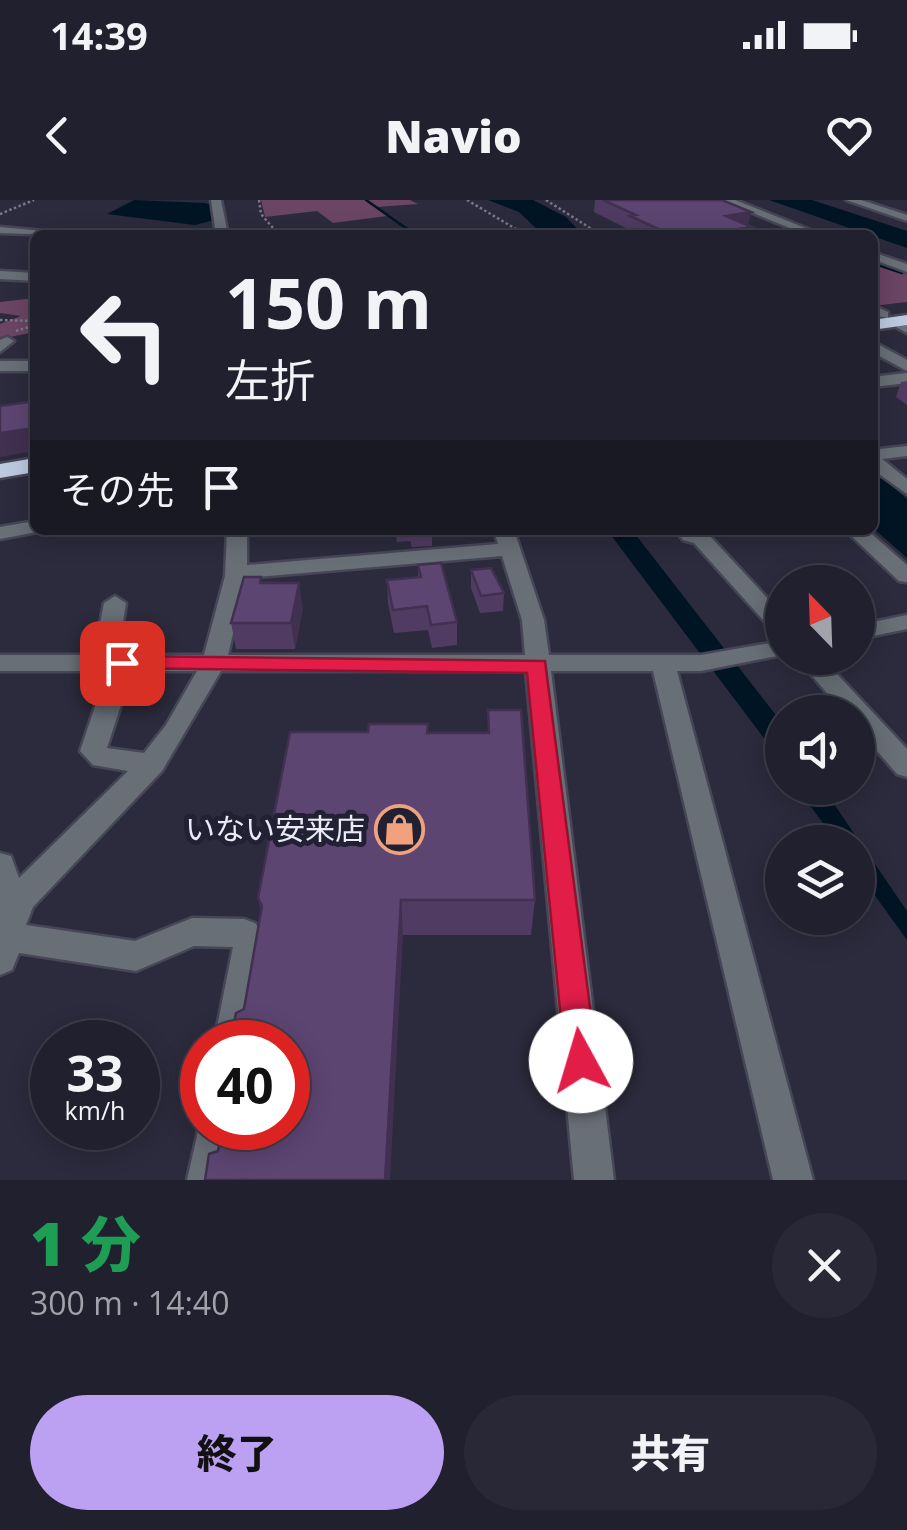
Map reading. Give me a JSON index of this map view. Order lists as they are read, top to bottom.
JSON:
{
  "places": {
    "shop": ["いない安来店"]
  },
  "north": "top left",
  "page": {
    "status": "14:39",
    "header": "Navio",
    "turn": ["150 m", "左折"],
    "then": "その先",
    "speed": "33 km/h",
    "limit": "40",
    "heading": ["1 分", "300 m · 14:40"],
    "buttons": ["終了", "共有"]
  }
}
